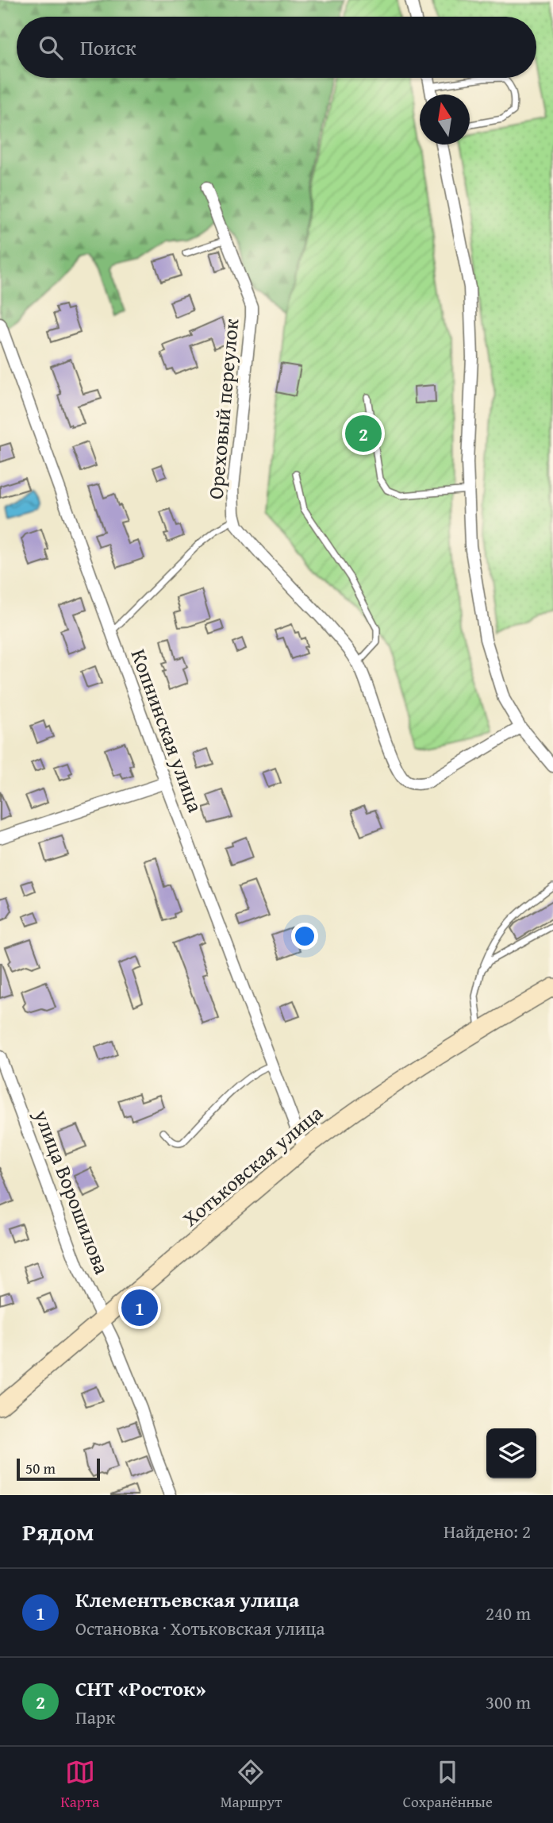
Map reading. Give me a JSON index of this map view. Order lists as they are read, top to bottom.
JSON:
{
  "streets": {
    "main road": ["Хотьковская улица"],
    "street": ["Ореховый переулок", "Копнинская улица", "улица Ворошилова"]
  },
  "crossings": [
    ["Копнинская улица", "Хотьковская улица"],
    ["Хотьковская улица", "улица Ворошилова"]
  ],
  "scale_bar": "50 m",
  "north": "top",
  "page": {
    "search": "Поиск",
    "pins": ["2", "1"],
    "scale": "50 m",
    "heading": ["Рядом", "Найдено: 2"],
    "list": [
      {
        "mark": "1",
        "name": "Клементьевская улица",
        "note": "Остановка · Хотьковская улица",
        "value": "240 m"
      },
      {
        "mark": "2",
        "name": "СНТ «Росток»",
        "note": "Парк",
        "value": "300 m"
      }
    ],
    "nav": ["Карта", "Маршрут", "Сохранённые"]
  }
}
